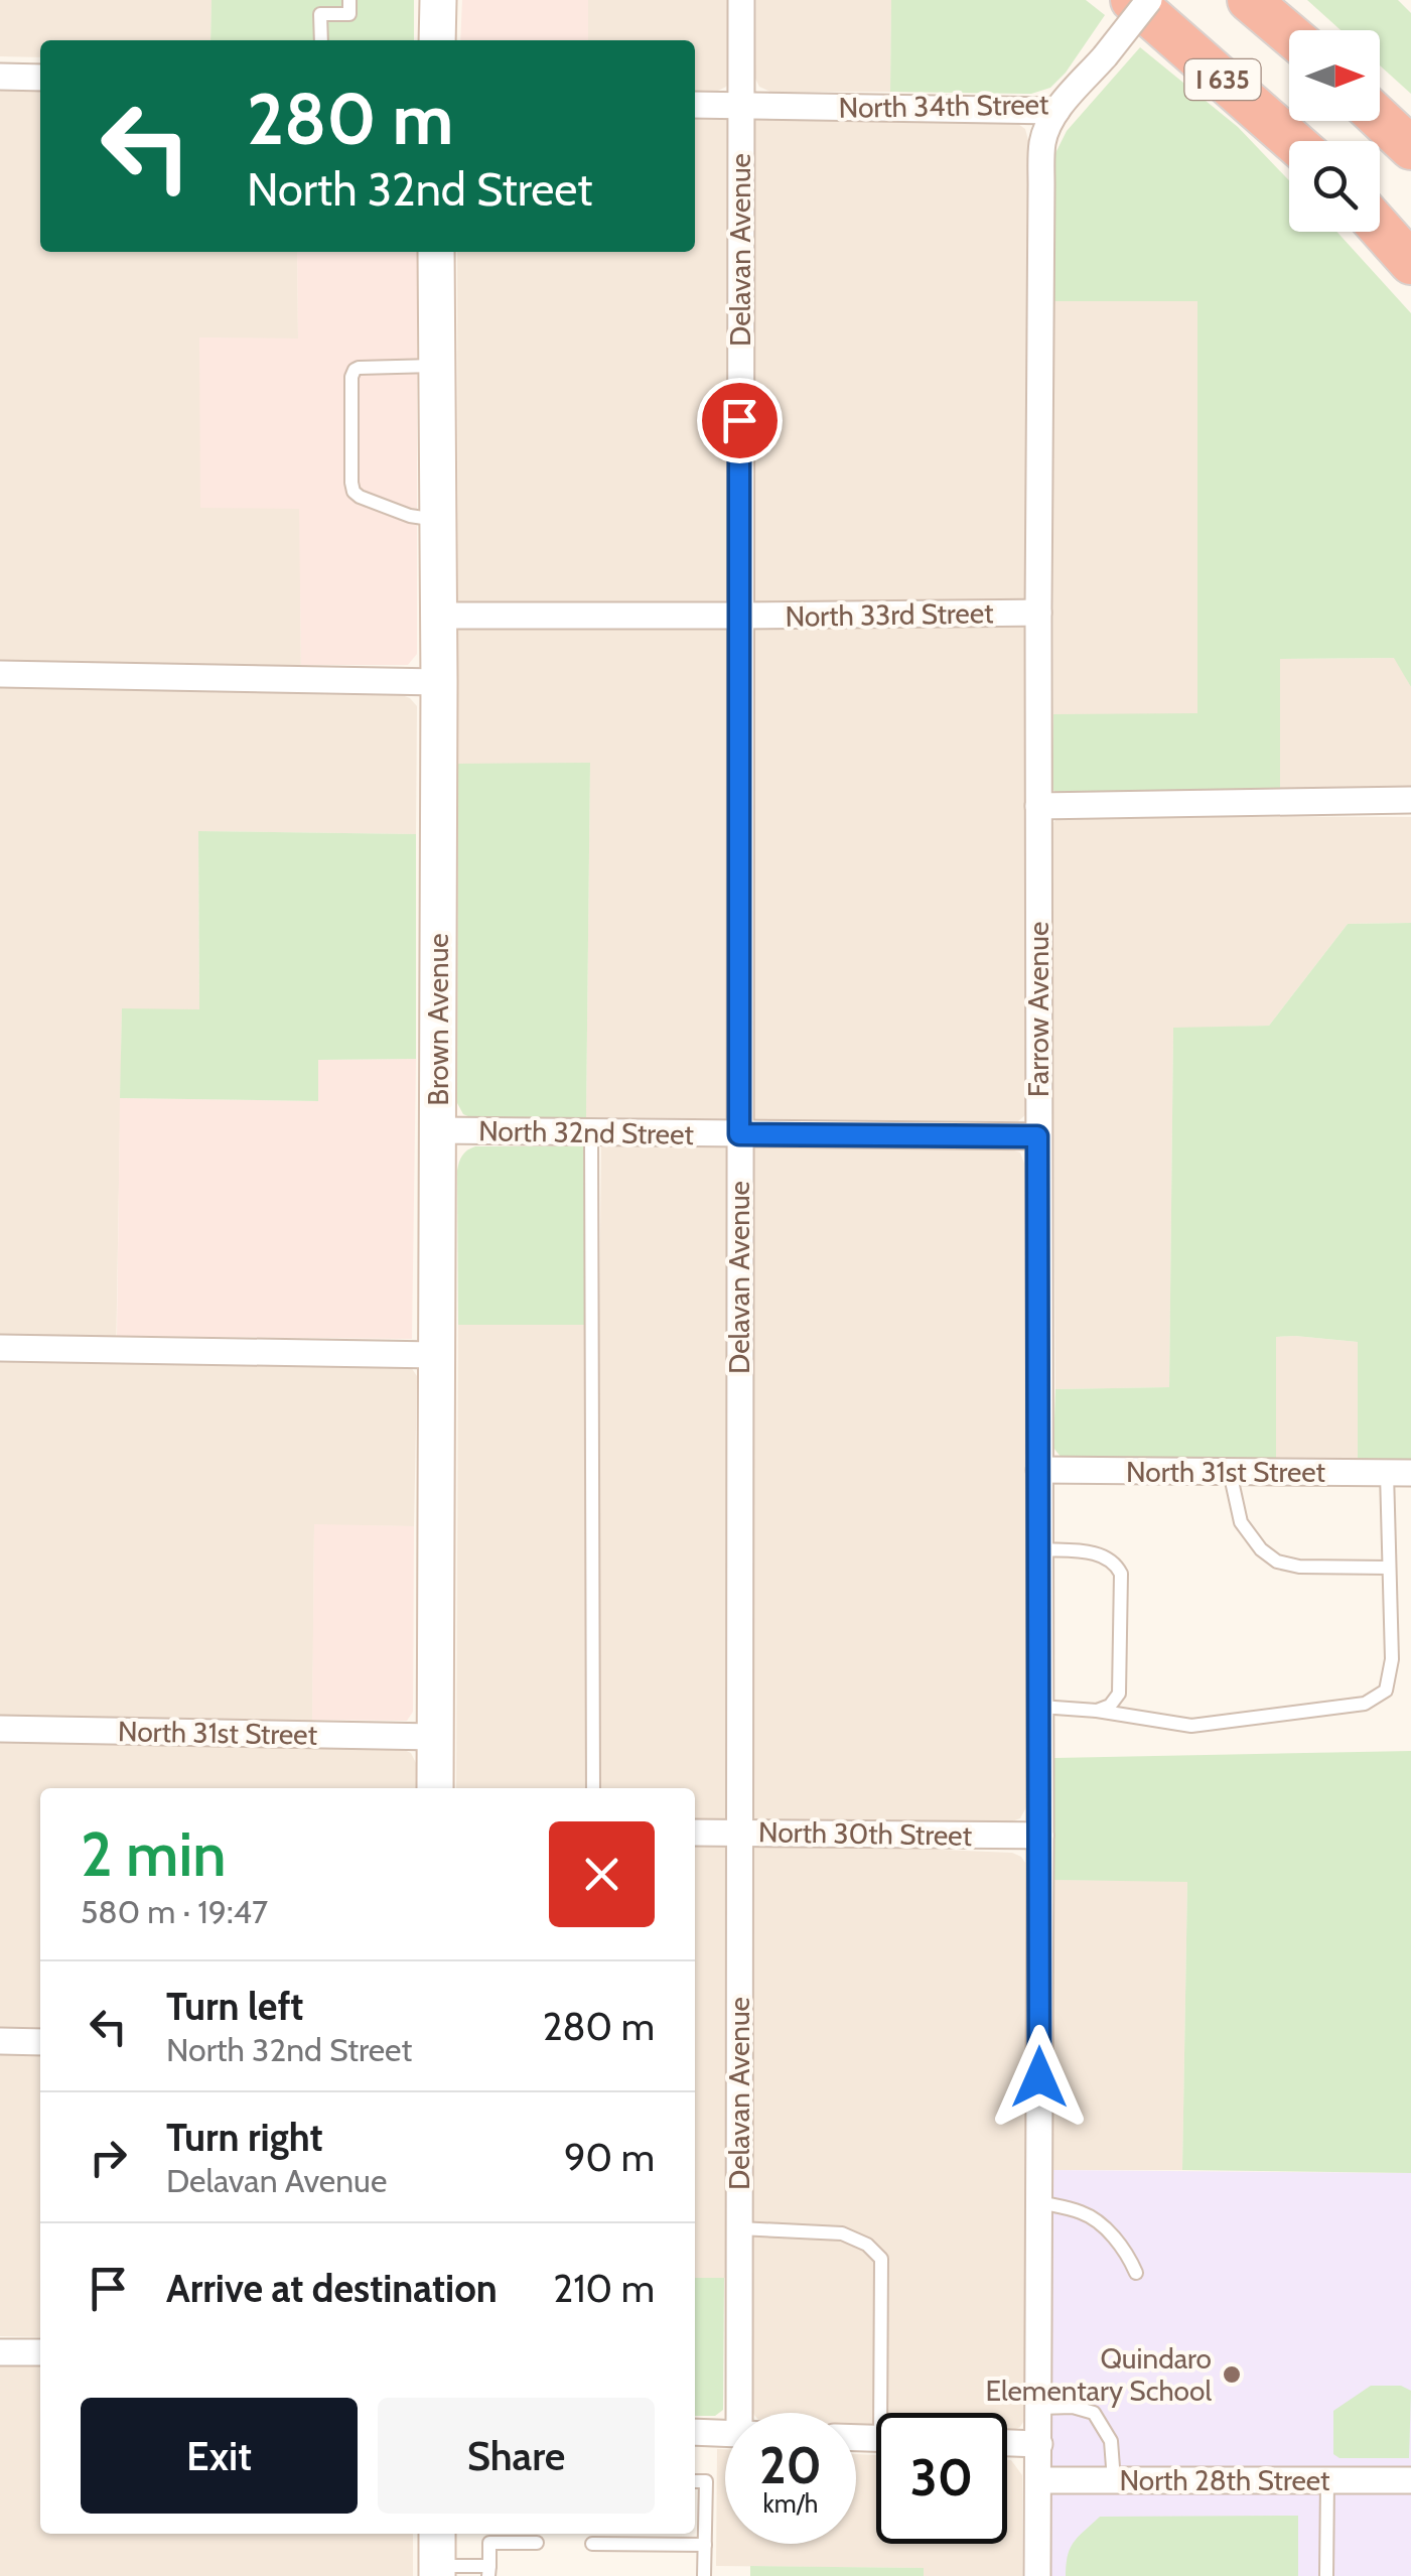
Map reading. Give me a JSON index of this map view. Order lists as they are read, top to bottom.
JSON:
{
  "streets": {
    "highway": ["I 635"],
    "main road": ["Brown Avenue"],
    "street": [
      "North 34th Street",
      "Delavan Avenue",
      "North 33rd Street",
      "Farrow Avenue",
      "North 32nd Street",
      "North 31st Street",
      "North 30th Street",
      "North 28th Street"
    ]
  },
  "crossings": [
    ["North 34th Street", "Delavan Avenue"],
    ["North 34th Street", "Farrow Avenue"],
    ["Delavan Avenue", "North 33rd Street"],
    ["Delavan Avenue", "North 32nd Street"],
    ["Delavan Avenue", "North 30th Street"],
    ["North 33rd Street", "Farrow Avenue"],
    ["North 33rd Street", "Brown Avenue"],
    ["Farrow Avenue", "North 32nd Street"],
    ["Farrow Avenue", "North 31st Street"],
    ["Farrow Avenue", "North 30th Street"],
    ["Farrow Avenue", "North 28th Street"],
    ["Brown Avenue", "North 32nd Street"],
    ["Brown Avenue", "North 31st Street"]
  ],
  "places": ["Quindaro Elementary School"],
  "north": "right",
  "page": {
    "turn": ["280 m", "North 32nd Street"],
    "heading": ["2 min", "580 m · 19:47"],
    "list": [
      {
        "name": "Turn left",
        "note": "North 32nd Street",
        "value": "280 m"
      },
      {
        "name": "Turn right",
        "note": "Delavan Avenue",
        "value": "90 m"
      },
      {
        "name": "Arrive at destination",
        "value": "210 m"
      }
    ],
    "buttons": ["Exit", "Share"],
    "speed": "20 km/h",
    "limit": "30"
  }
}
